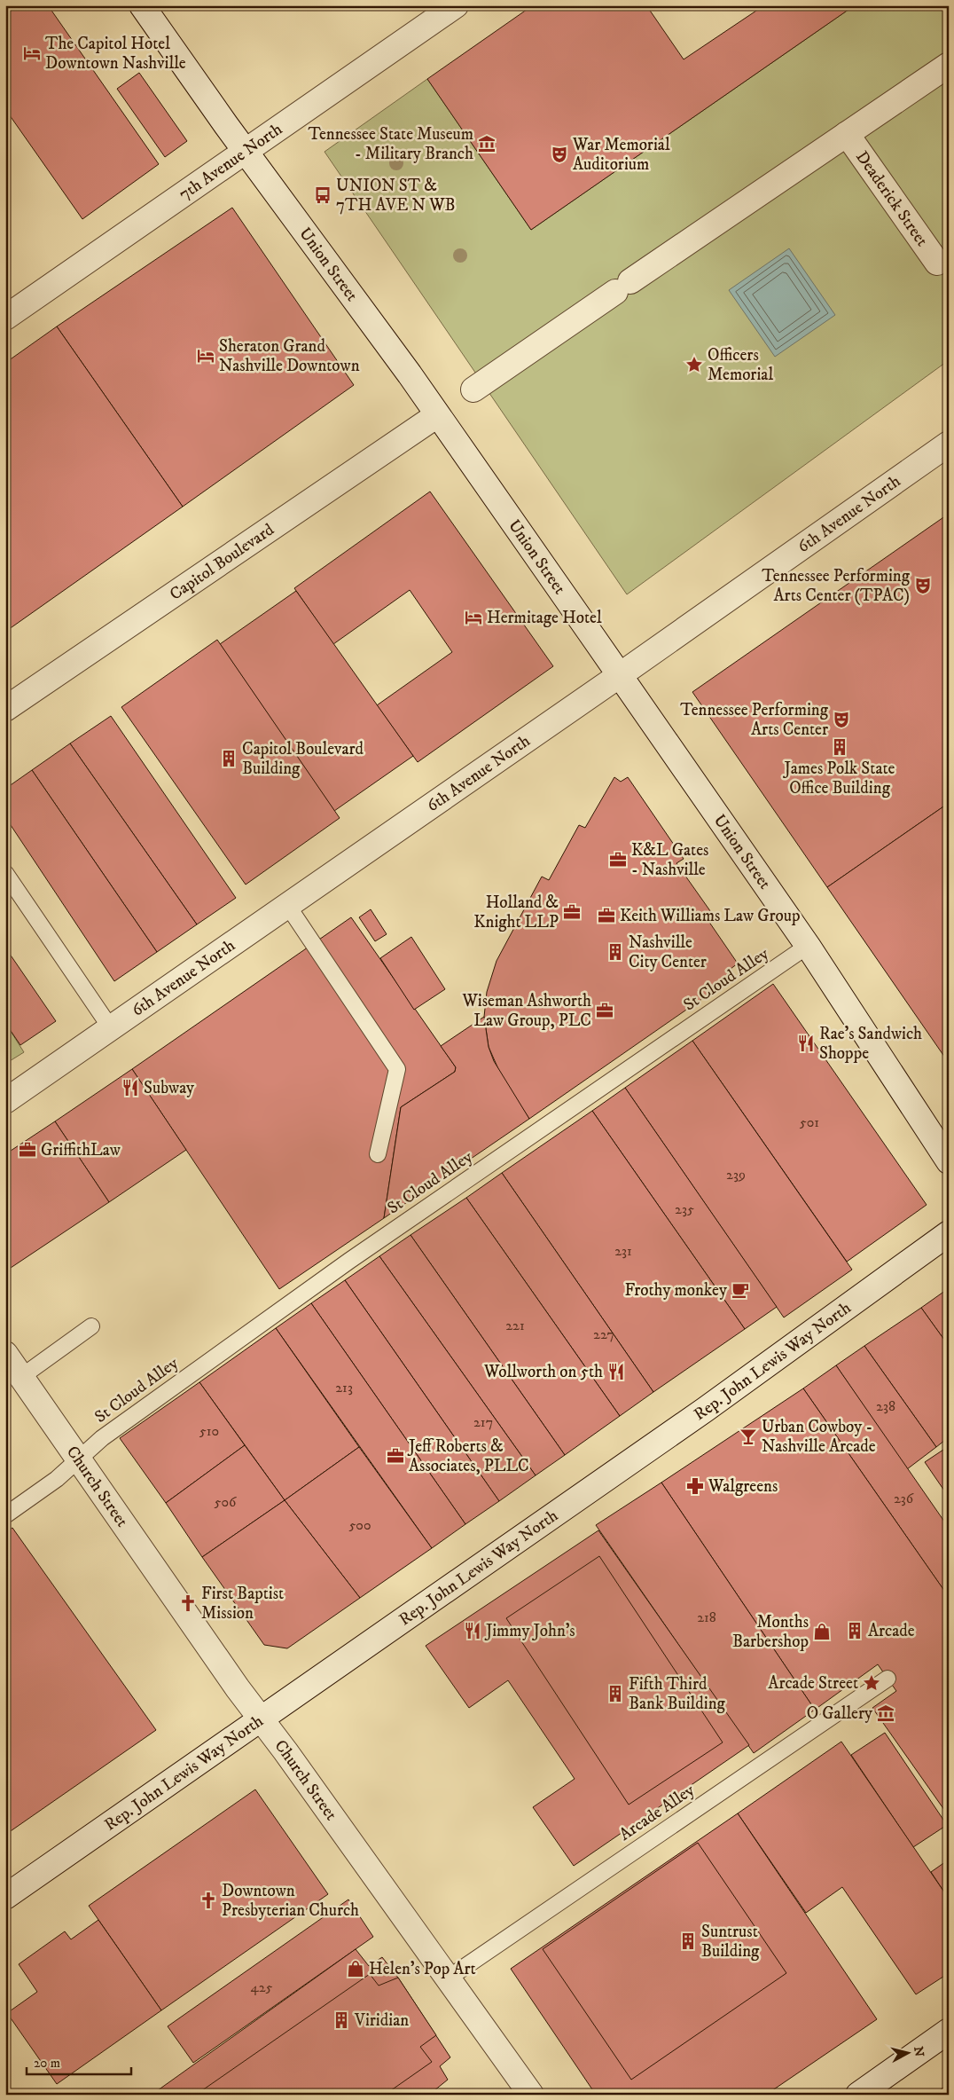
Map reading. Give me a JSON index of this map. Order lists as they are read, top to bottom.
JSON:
{
  "streets": {
    "street": [
      "7th Avenue North",
      "Deaderick Street",
      "Union Street",
      "6th Avenue North",
      "Capitol Boulevard",
      "Rep. John Lewis Way North",
      "Church Street"
    ],
    "lane": ["St Cloud Alley", "Arcade Alley"]
  },
  "crossings": [
    ["7th Avenue North", "Union Street"],
    ["Union Street", "6th Avenue North"],
    ["Union Street", "Capitol Boulevard"],
    ["Union Street", "St Cloud Alley"],
    ["St Cloud Alley", "Church Street"],
    ["Rep. John Lewis Way North", "Church Street"],
    ["Church Street", "Arcade Alley"]
  ],
  "places": {
    "hotel": ["The Capitol Hotel Downtown Nashville", "Sheraton Grand Nashville Downtown", "Hermitage Hotel"],
    "museum": ["Tennessee State Museum - Military Branch", "O Gallery"],
    "theatre": ["War Memorial Auditorium", "Tennessee Performing Arts Center (TPAC)", "Tennessee Performing Arts Center"],
    "bus stop": ["UNION ST & 7TH AVE N WB"],
    "place": ["Officers Memorial", "Arcade Street"],
    "building": [
      "James Polk State Office Building",
      "Capitol Boulevard Building",
      "Nashville City Center",
      "Arcade",
      "Fifth Third Bank Building",
      "Suntrust Building",
      "Viridian"
    ],
    "office": [
      "K&L Gates - Nashville",
      "Holland & Knight LLP",
      "Keith Williams Law Group",
      "Wiseman Ashworth Law Group, PLC",
      "GriffithLaw",
      "Jeff Roberts & Associates, PLLC"
    ],
    "restaurant": [
      "Rae's Sandwich Shoppe",
      "Subway",
      "Wollworth on 5th",
      "Jimmy John's"
    ],
    "cafe": ["Frothy monkey"],
    "bar": ["Urban Cowboy - Nashville Arcade"],
    "pharmacy": ["Walgreens"],
    "church": ["First Baptist Mission", "Downtown Presbyterian Church"],
    "shop": ["Months Barbershop", "Helen's Pop Art"]
  },
  "house_numbers": [
    "501",
    "239",
    "235",
    "231",
    "221",
    "227",
    "213",
    "238",
    "217",
    "510",
    "236",
    "506",
    "500",
    "218",
    "425"
  ],
  "scale_bar": "20 m",
  "north": "right"
}
